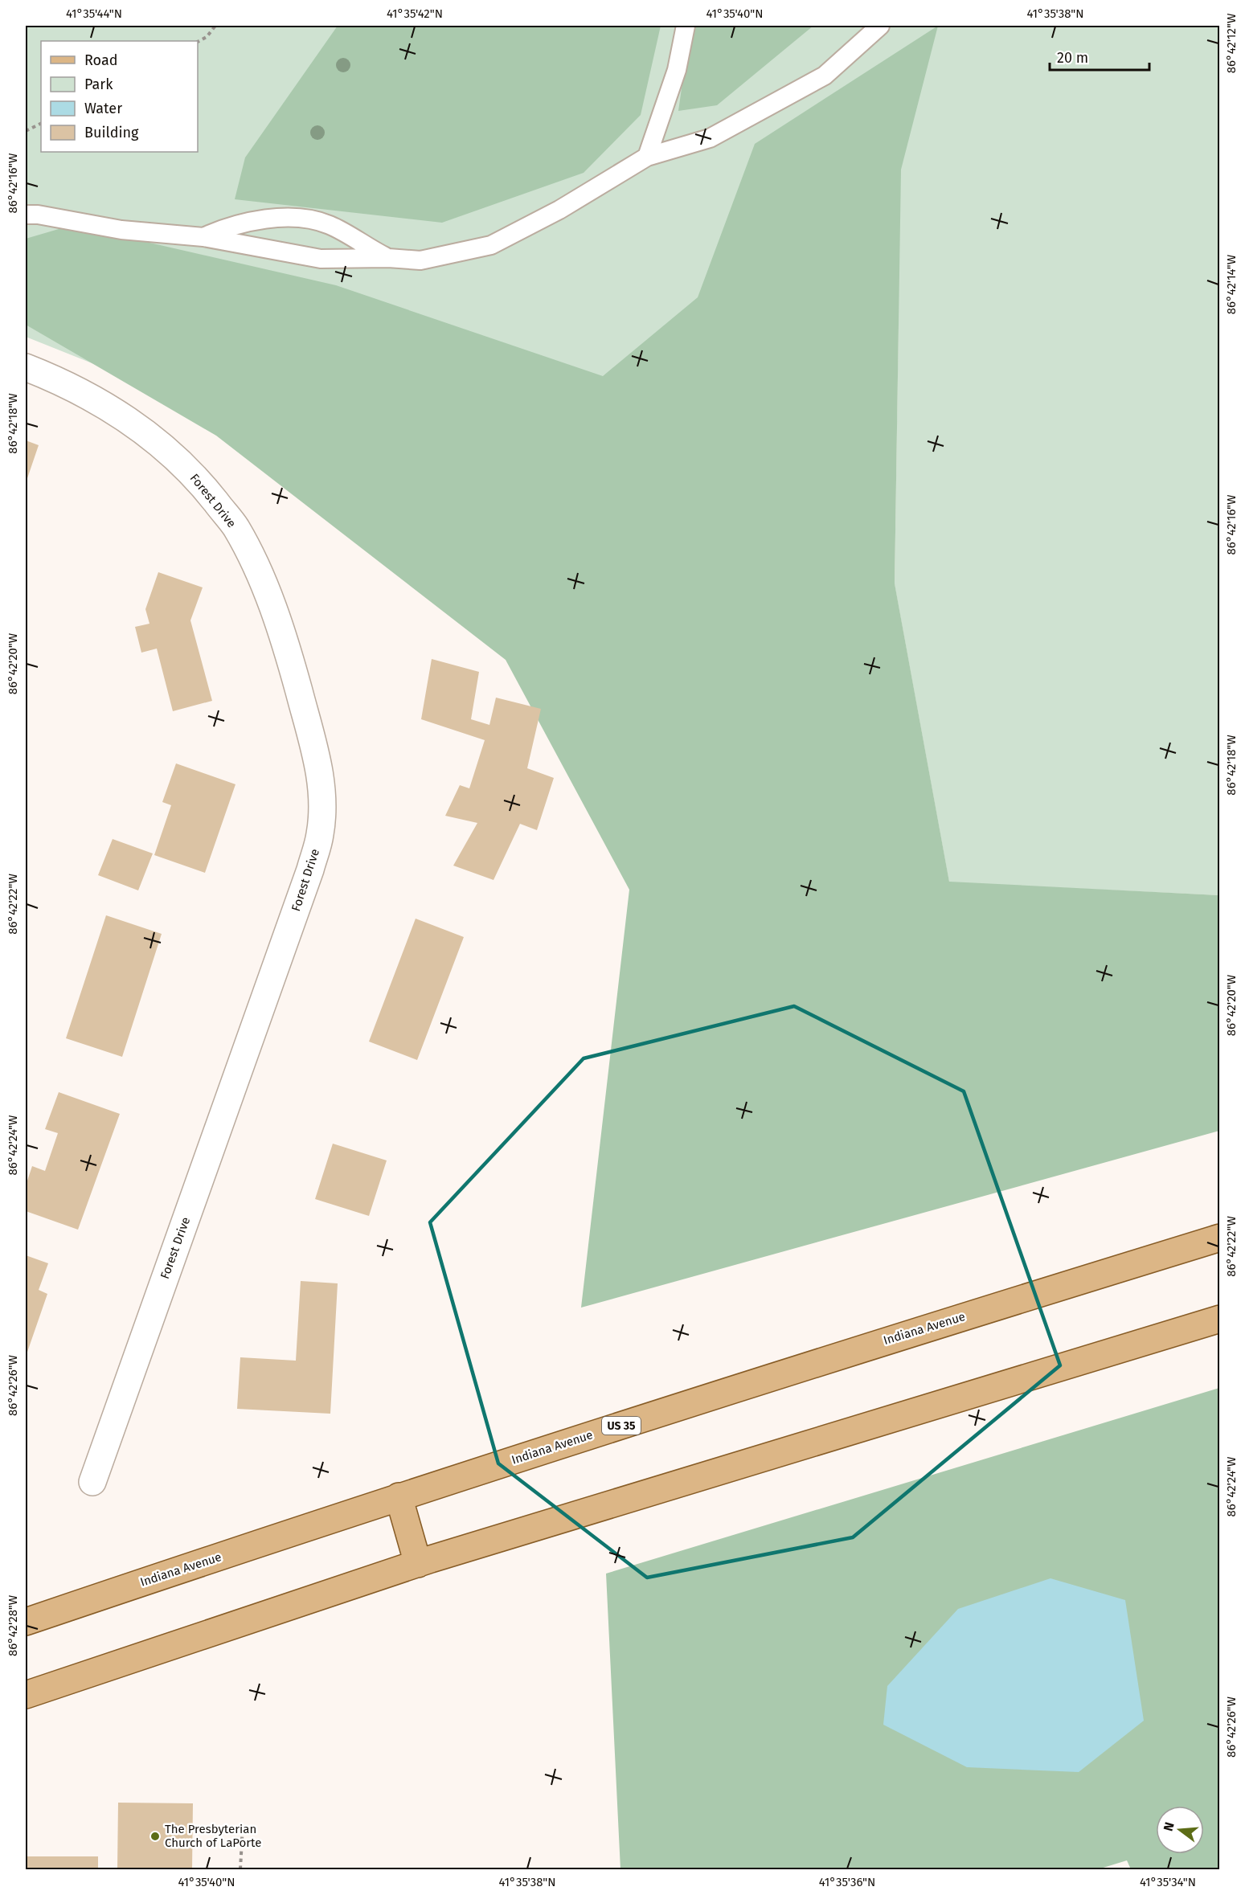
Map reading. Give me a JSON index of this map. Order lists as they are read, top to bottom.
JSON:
{
  "streets": {
    "main road": ["Indiana Avenue", "US 35"],
    "street": ["Forest Drive"]
  },
  "places": ["The Presbyterian Church of LaPorte"],
  "legend": [
    "Road",
    "Park",
    "Water",
    "Building"
  ],
  "scale_bar": "20 m",
  "north": "left",
  "coordinates": [
    "41°35'44\"N",
    "41°35'42\"N",
    "41°35'40\"N",
    "41°35'38\"N",
    "86°42'12\"W",
    "86°42'16\"W",
    "86°42'14\"W",
    "86°42'18\"W",
    "86°42'20\"W",
    "86°42'22\"W",
    "86°42'24\"W",
    "86°42'26\"W",
    "86°42'28\"W",
    "41°35'36\"N",
    "41°35'34\"N"
  ]
}
